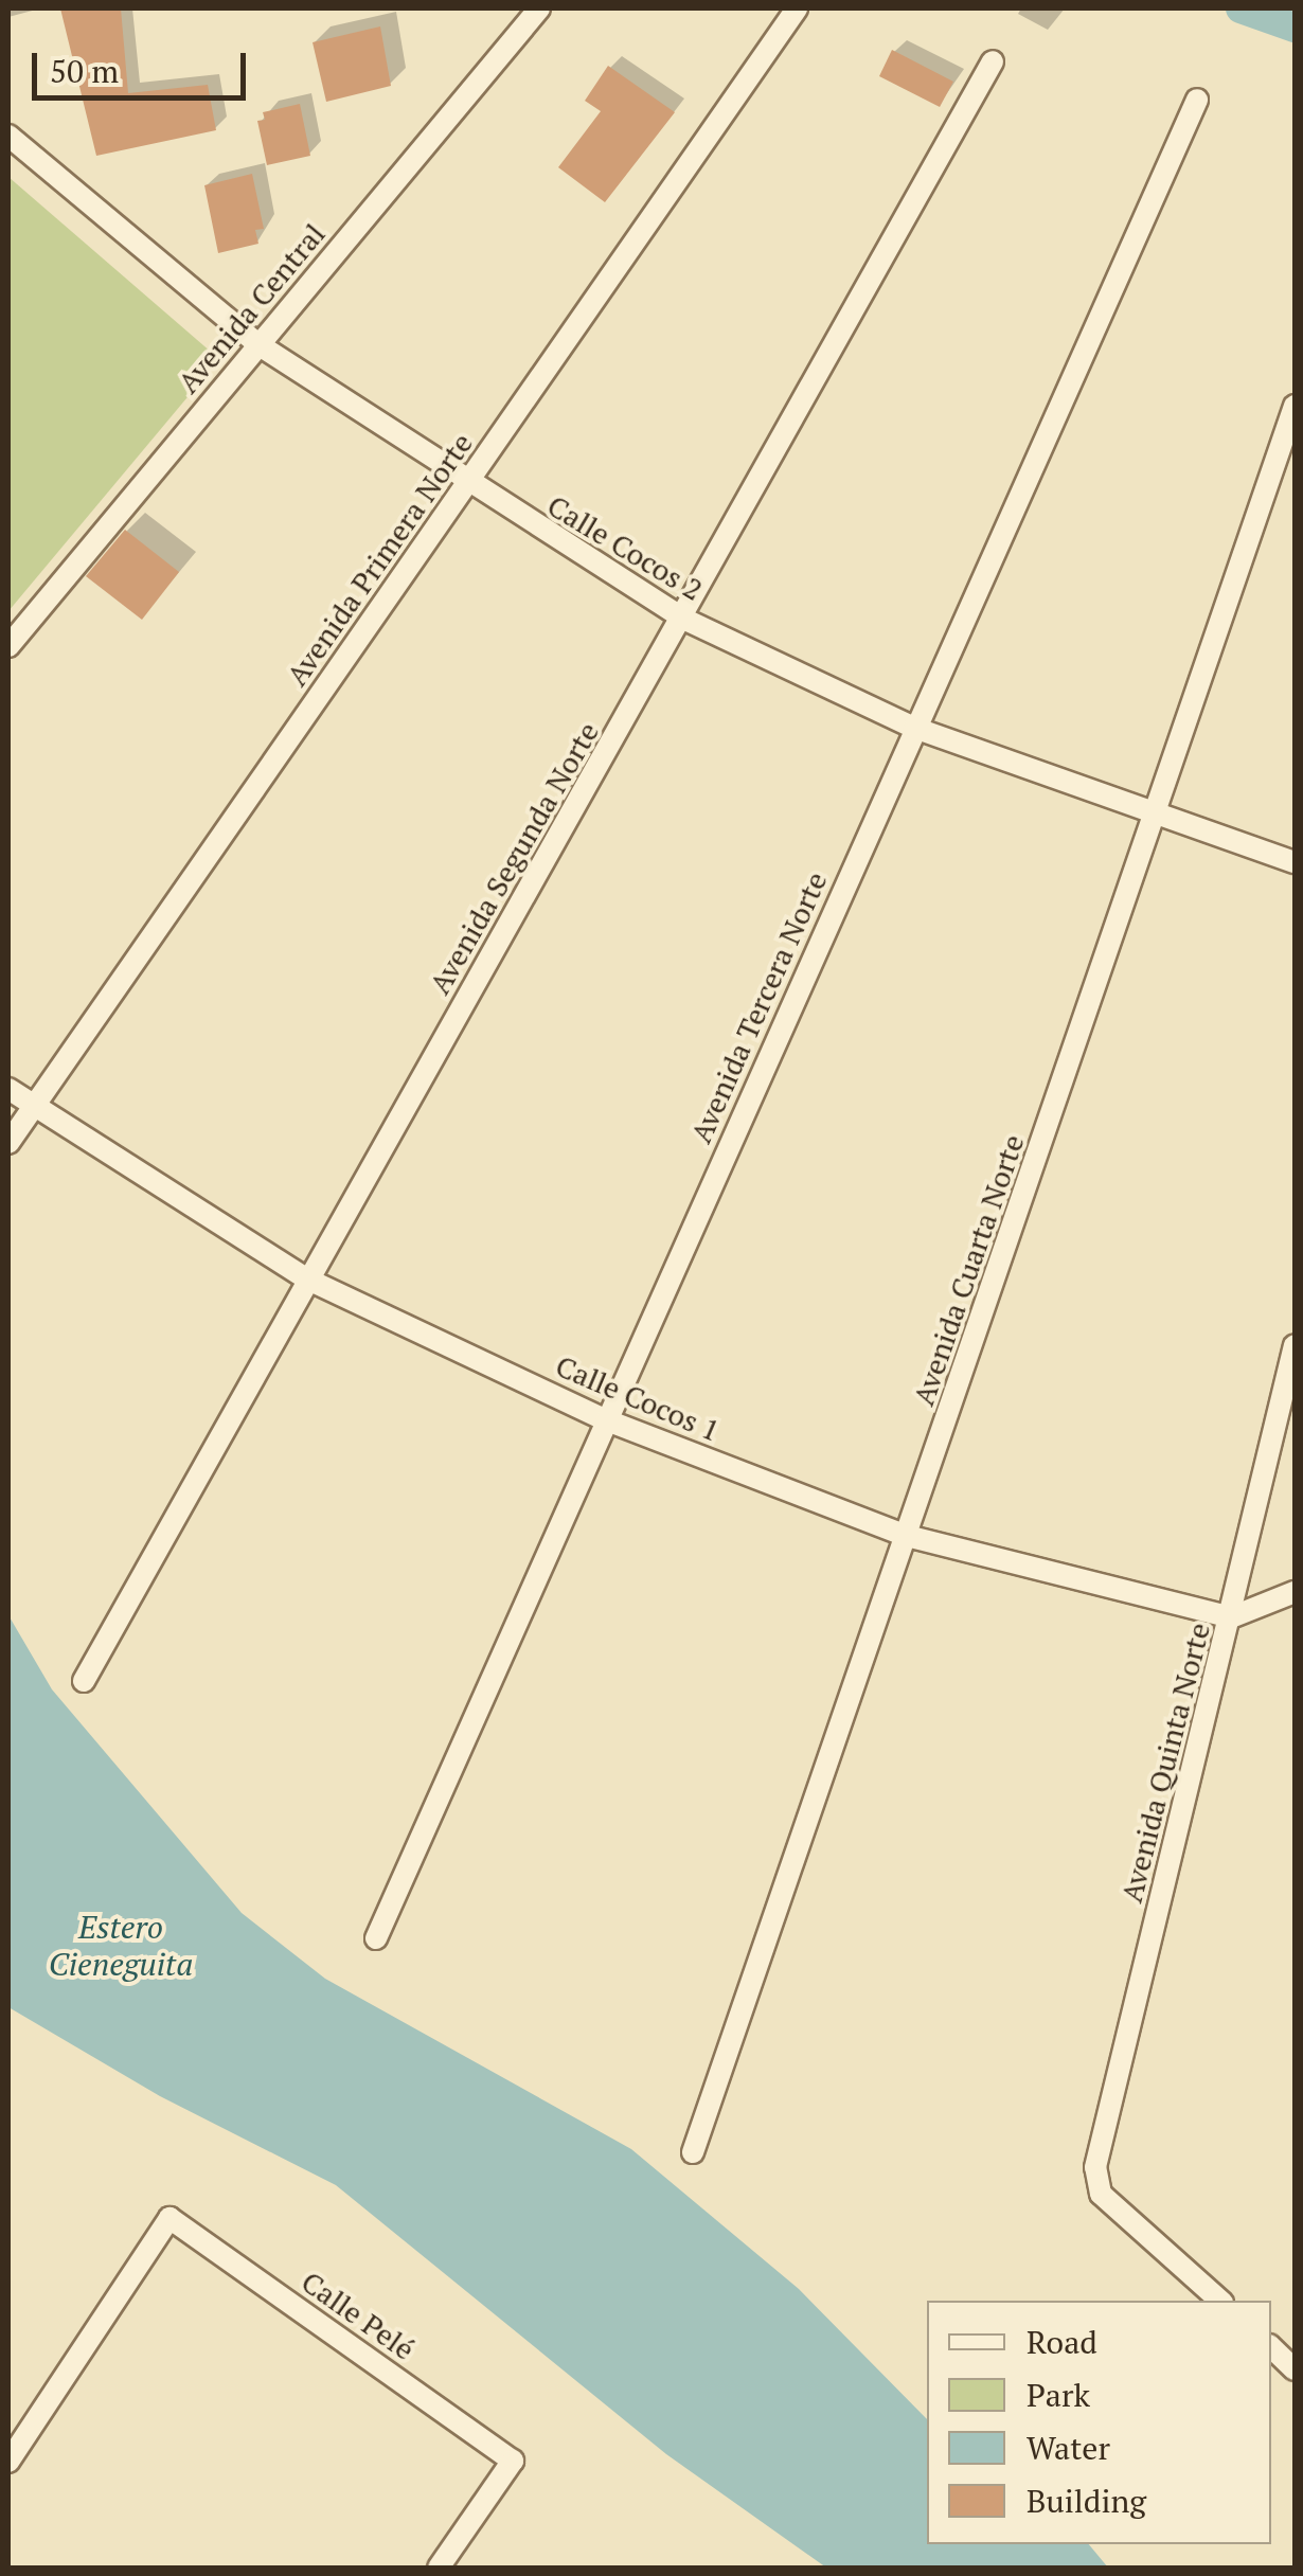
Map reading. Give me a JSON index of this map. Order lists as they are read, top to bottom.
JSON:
{
  "streets": {
    "street": [
      "Avenida Central",
      "Calle Cocos 2",
      "Avenida Primera Norte",
      "Avenida Segunda Norte",
      "Avenida Tercera Norte",
      "Avenida Cuarta Norte",
      "Calle Cocos 1",
      "Avenida Quinta Norte",
      "Calle Pelé"
    ]
  },
  "crossings": [
    ["Avenida Central", "Calle Cocos 2"],
    ["Calle Cocos 2", "Avenida Primera Norte"],
    ["Calle Cocos 2", "Avenida Segunda Norte"],
    ["Calle Cocos 2", "Avenida Tercera Norte"],
    ["Calle Cocos 2", "Avenida Cuarta Norte"],
    ["Avenida Primera Norte", "Calle Cocos 1"],
    ["Avenida Segunda Norte", "Calle Cocos 1"],
    ["Avenida Tercera Norte", "Calle Cocos 1"],
    ["Avenida Cuarta Norte", "Calle Cocos 1"],
    ["Calle Cocos 1", "Avenida Quinta Norte"]
  ],
  "water": ["Estero Cieneguita"],
  "legend": [
    "Road",
    "Park",
    "Water",
    "Building"
  ],
  "scale_bar": "50 m"
}
